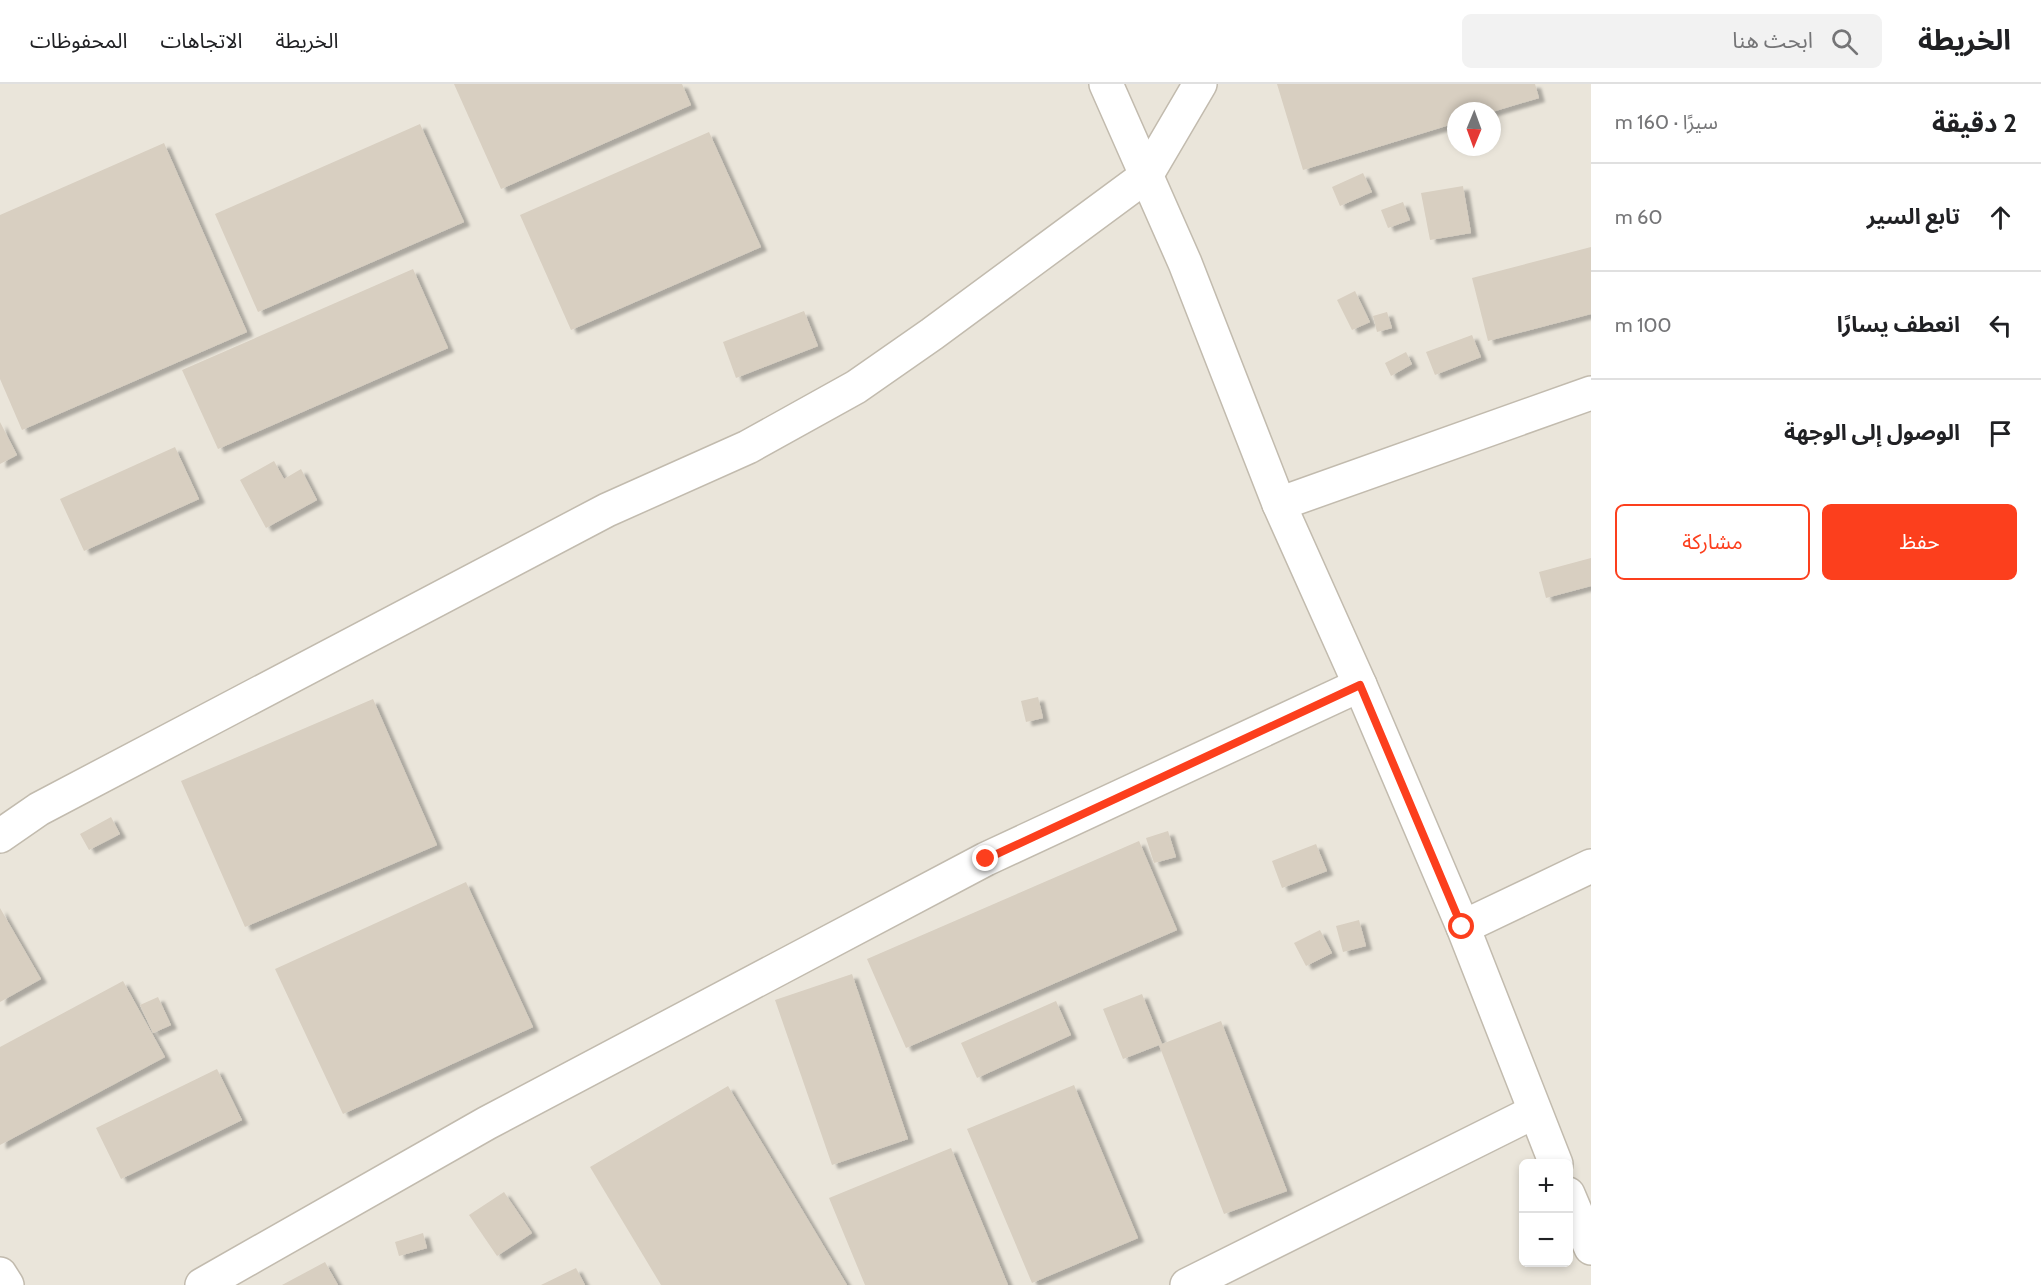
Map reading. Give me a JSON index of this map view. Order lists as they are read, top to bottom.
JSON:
{
  "north": "bottom",
  "page": {
    "header": "الخريطة",
    "search": "ابحث هنا",
    "nav": ["الخريطة", "الاتجاهات", "المحفوظات"],
    "heading": ["2 دقيقة", "سيرًا · 160 m"],
    "list": [
      ["تابع السير", "60 m"],
      ["انعطف يسارًا", "100 m"],
      "الوصول إلى الوجهة"
    ],
    "buttons": ["حفظ", "مشاركة"],
    "map_buttons": ["+", "−"]
  }
}
